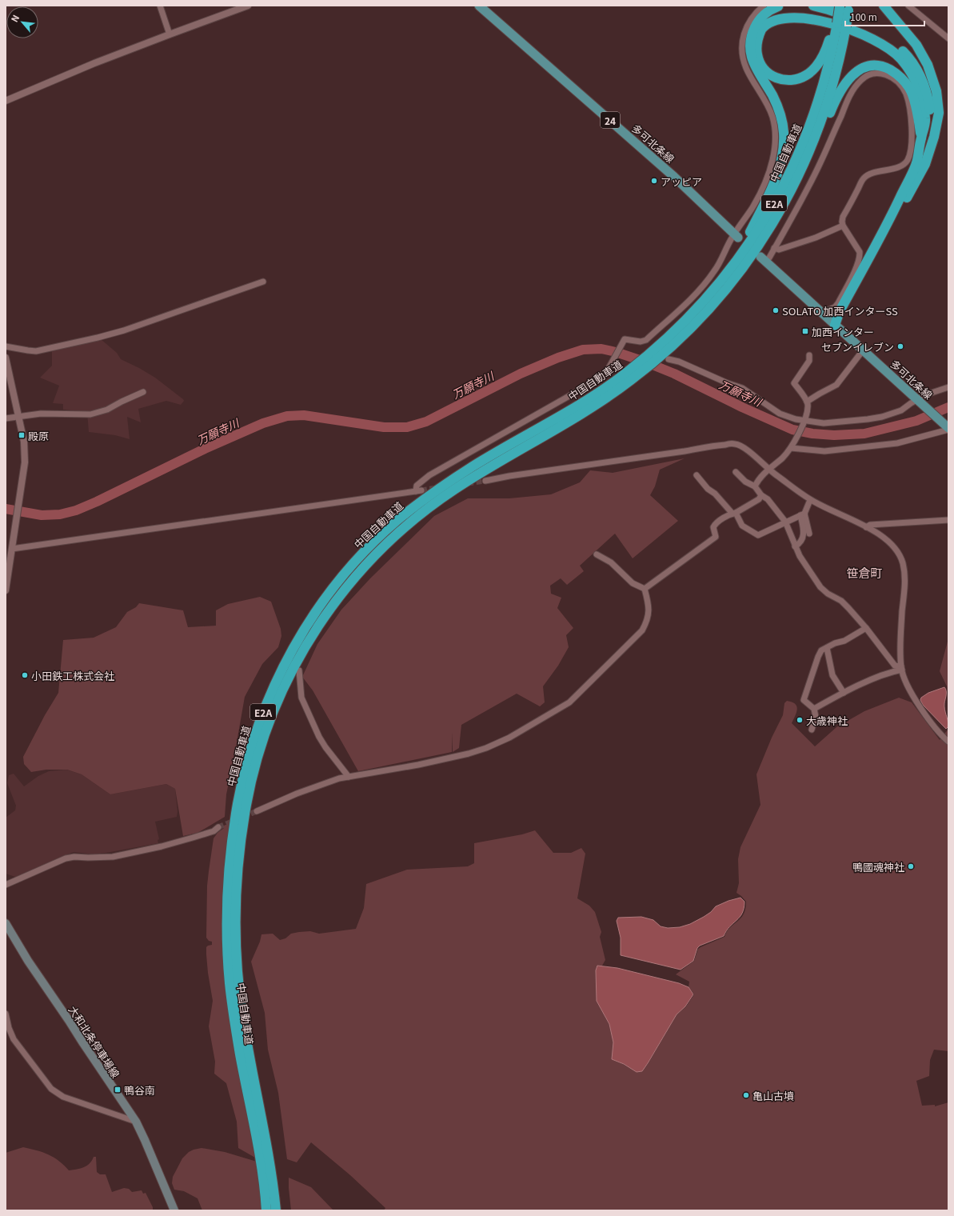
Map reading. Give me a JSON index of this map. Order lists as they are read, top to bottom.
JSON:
{
  "streets": {
    "highway": ["中国自動車道", "E2A"],
    "main road": ["24", "多可北条線", "大和北条停車場線"]
  },
  "districts": ["笹倉町"],
  "water": ["万願寺川"],
  "places": {
    "other": [
      "アッピア",
      "SOLATO 加西インターSS",
      "セブンイレブン",
      "小田鉄工株式会社",
      "大歳神社",
      "鴨國魂神社",
      "亀山古墳"
    ],
    "transit": ["加西インター", "殿原", "鴨谷南"]
  },
  "scale_bar": "100 m",
  "north": "top left"
}
